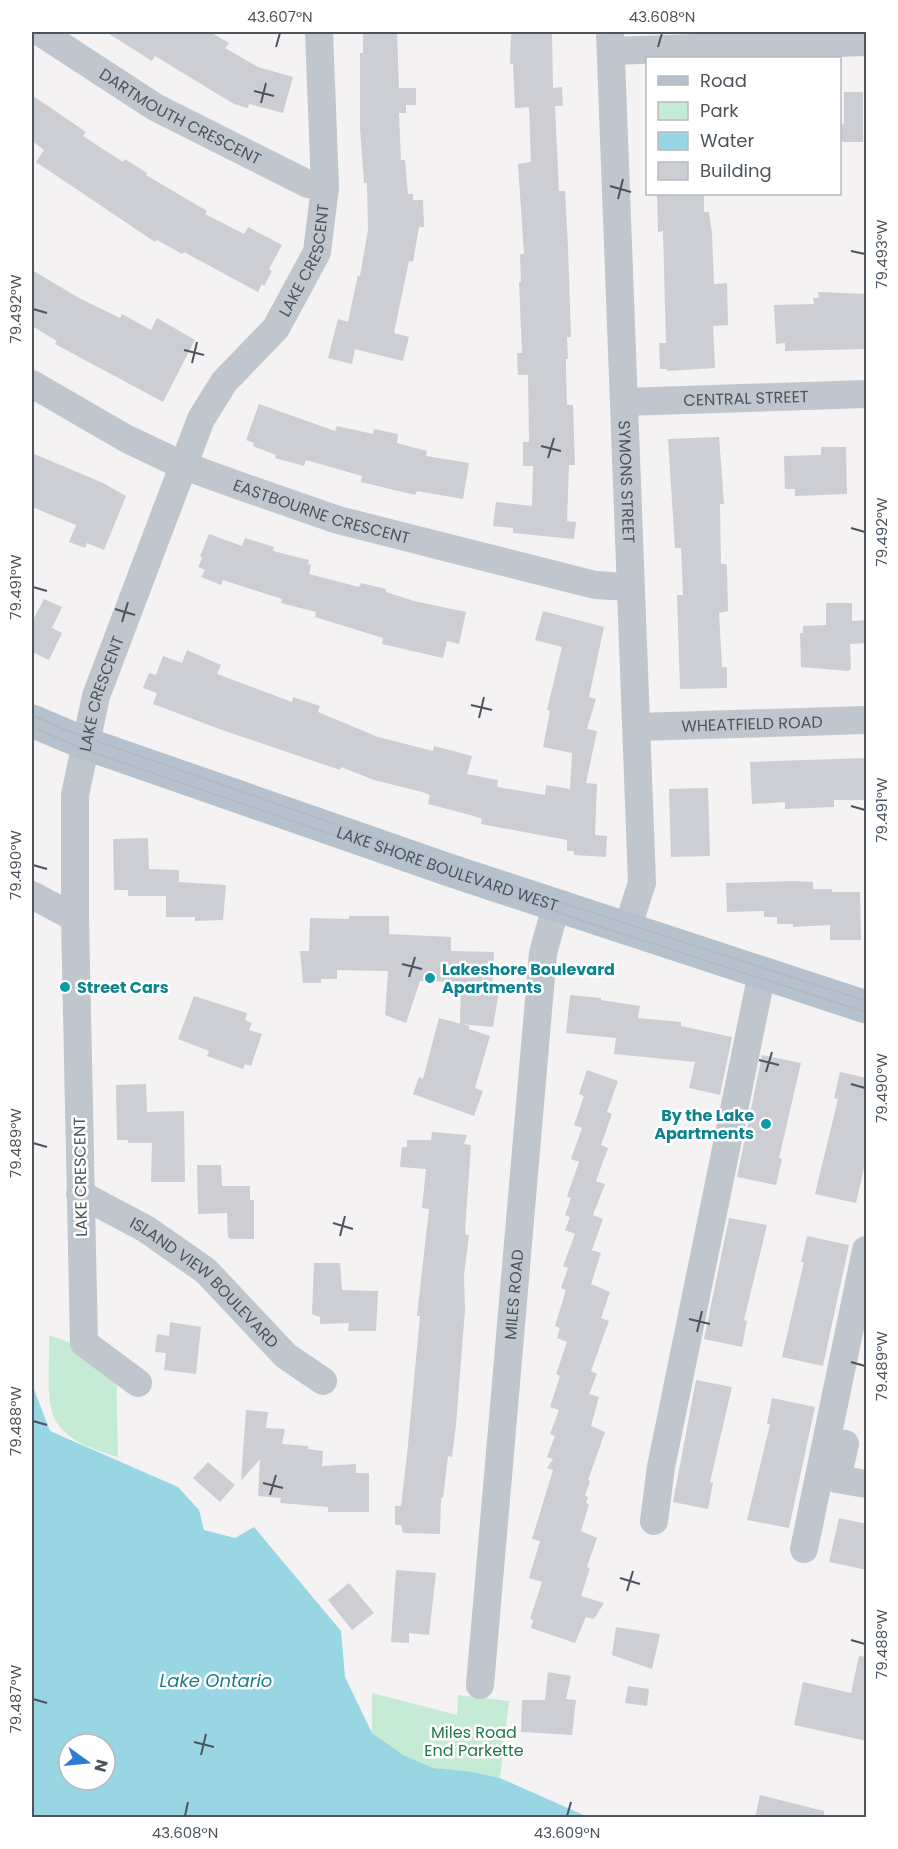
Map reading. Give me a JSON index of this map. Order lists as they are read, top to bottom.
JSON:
{
  "streets": {
    "main road": ["LAKE SHORE BOULEVARD WEST"],
    "street": [
      "DARTMOUTH CRESCENT",
      "LAKE CRESCENT",
      "CENTRAL STREET",
      "SYMONS STREET",
      "EASTBOURNE CRESCENT",
      "WHEATFIELD ROAD",
      "ISLAND VIEW BOULEVARD",
      "MILES ROAD"
    ]
  },
  "crossings": [
    ["DARTMOUTH CRESCENT", "LAKE CRESCENT"],
    ["LAKE CRESCENT", "EASTBOURNE CRESCENT"],
    ["LAKE CRESCENT", "LAKE SHORE BOULEVARD WEST"],
    ["LAKE CRESCENT", "ISLAND VIEW BOULEVARD"],
    ["CENTRAL STREET", "SYMONS STREET"],
    ["SYMONS STREET", "EASTBOURNE CRESCENT"],
    ["SYMONS STREET", "WHEATFIELD ROAD"],
    ["SYMONS STREET", "LAKE SHORE BOULEVARD WEST"],
    ["LAKE SHORE BOULEVARD WEST", "MILES ROAD"]
  ],
  "water": ["Lake Ontario"],
  "parks": ["Miles Road End Parkette"],
  "places": ["Lakeshore Boulevard Apartments", "Street Cars", "By the Lake Apartments"],
  "legend": [
    "Road",
    "Park",
    "Water",
    "Building"
  ],
  "north": "right",
  "coordinates": [
    "43.607°N",
    "43.608°N",
    "79.493°W",
    "79.492°W",
    "79.491°W",
    "79.490°W",
    "79.489°W",
    "79.488°W",
    "79.487°W",
    "43.609°N"
  ]
}
